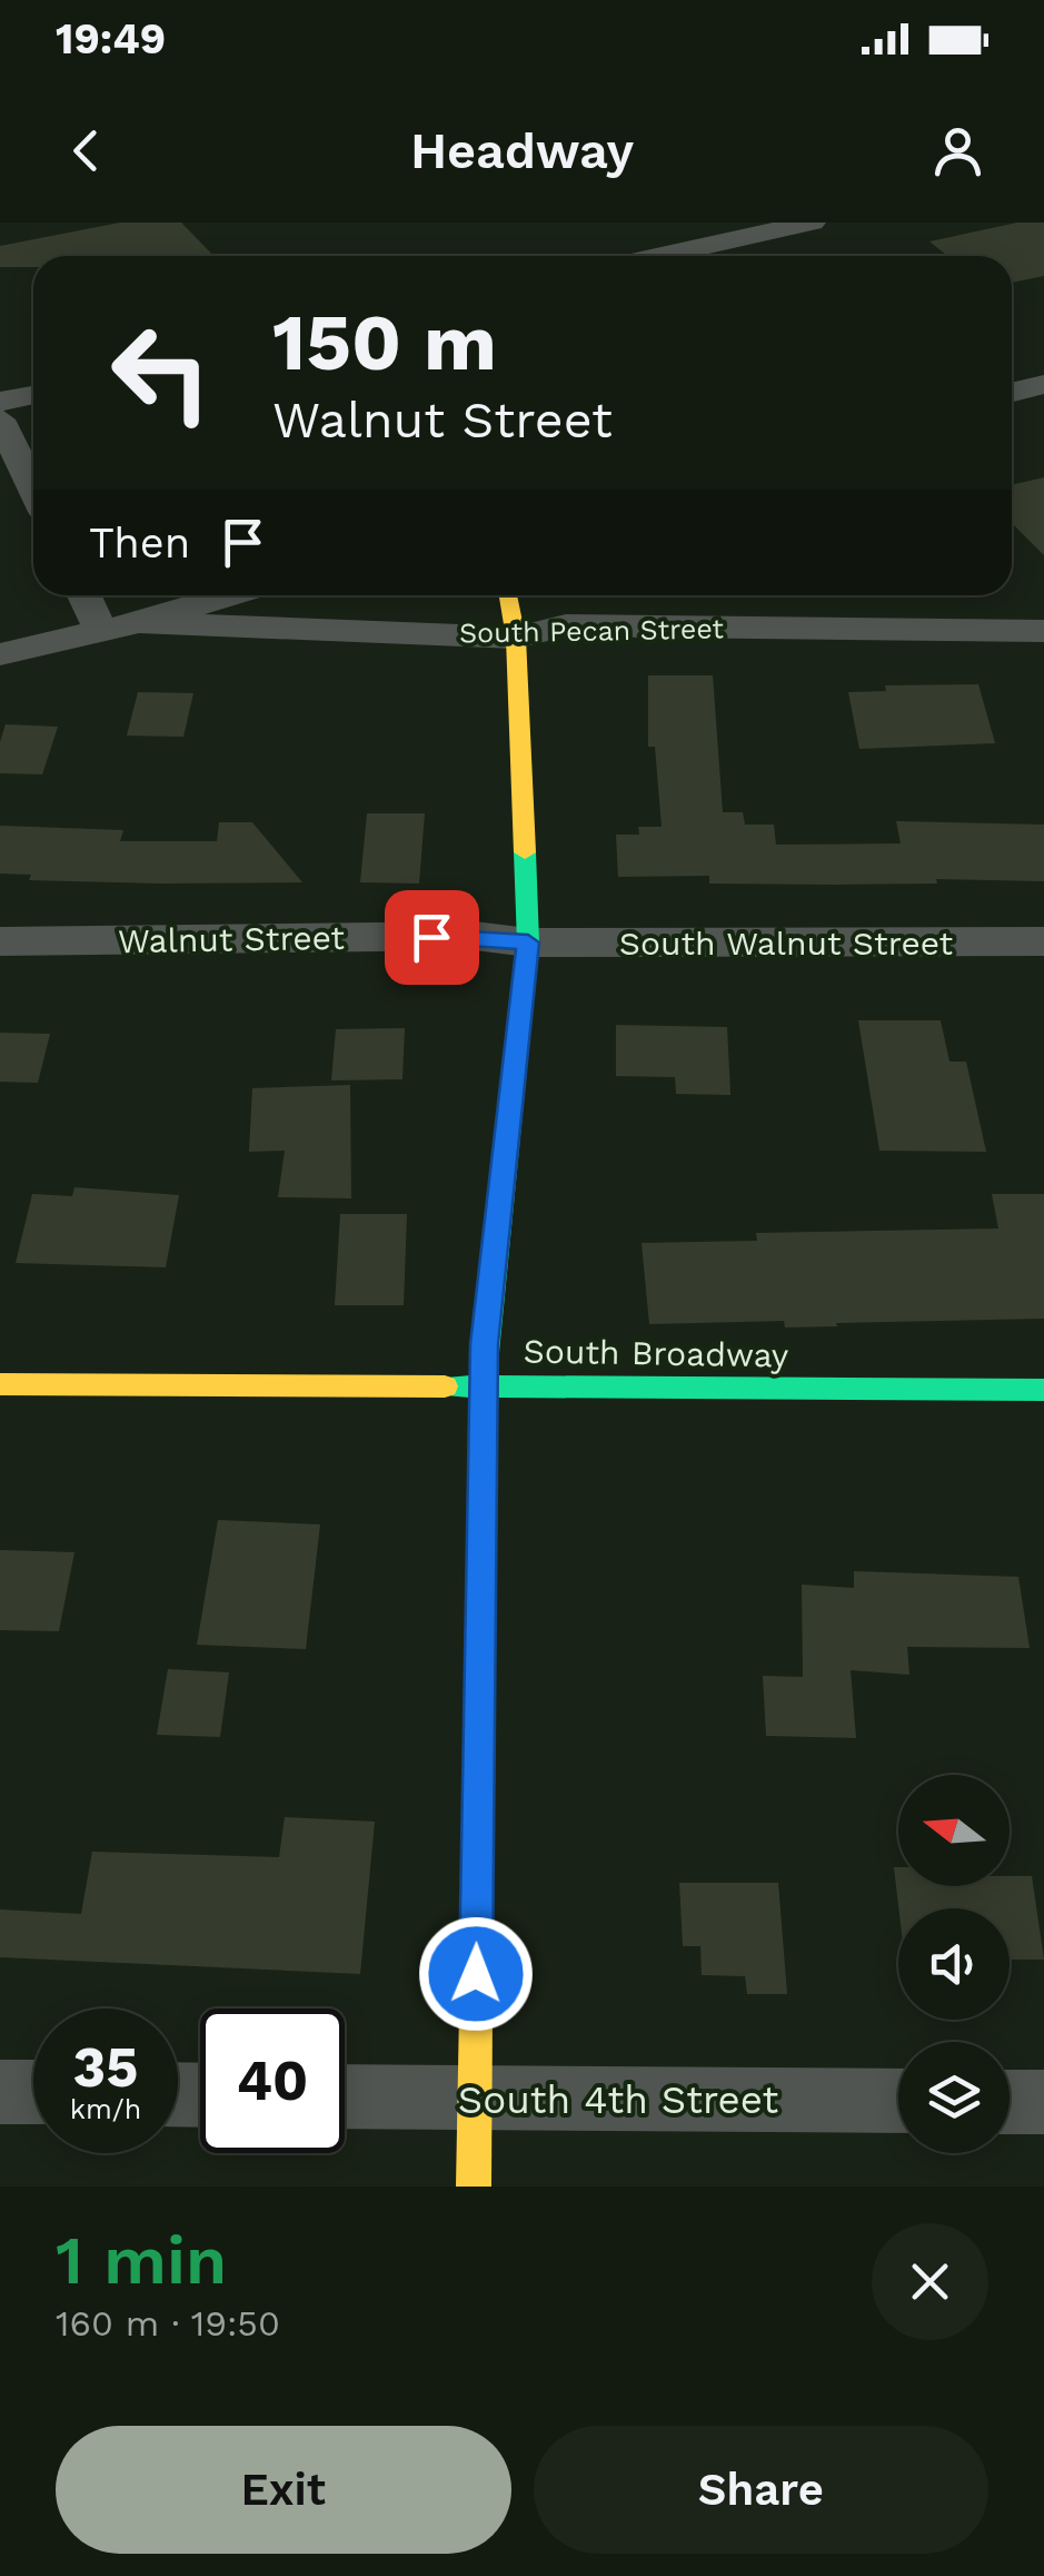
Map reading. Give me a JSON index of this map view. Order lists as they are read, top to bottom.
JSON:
{
  "streets": {
    "street": [
      "South Pecan Street",
      "Walnut Street",
      "South Walnut Street",
      "South Broadway",
      "South 4th Street"
    ]
  },
  "crossings": [
    ["Walnut Street", "South Walnut Street"]
  ],
  "north": "left",
  "page": {
    "status": "19:49",
    "header": "Headway",
    "turn": ["150 m", "Walnut Street"],
    "then": "Then",
    "speed": "35 km/h",
    "limit": "40",
    "heading": ["1 min", "160 m · 19:50"],
    "buttons": ["Exit", "Share"]
  }
}
